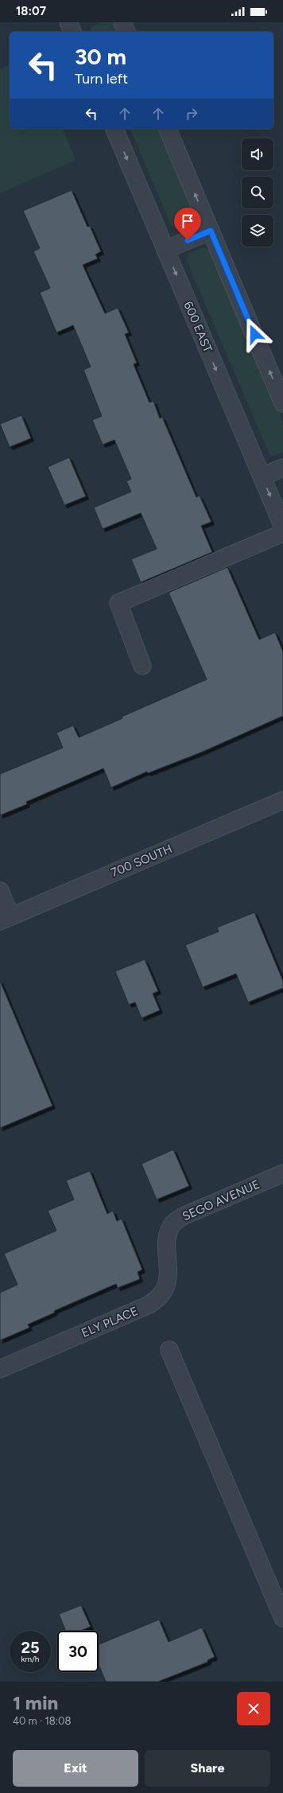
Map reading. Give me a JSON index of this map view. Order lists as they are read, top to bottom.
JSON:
{
  "streets": {
    "street": [
      "600 EAST",
      "700 SOUTH",
      "SEGO AVENUE",
      "ELY PLACE"
    ]
  },
  "crossings": [
    ["SEGO AVENUE", "ELY PLACE"]
  ],
  "page": {
    "status": "18:07",
    "turn": ["30 m", "Turn left"],
    "speed": "25 km/h",
    "limit": "30",
    "heading": ["1 min", "40 m · 18:08"],
    "buttons": ["Exit", "Share"]
  }
}
